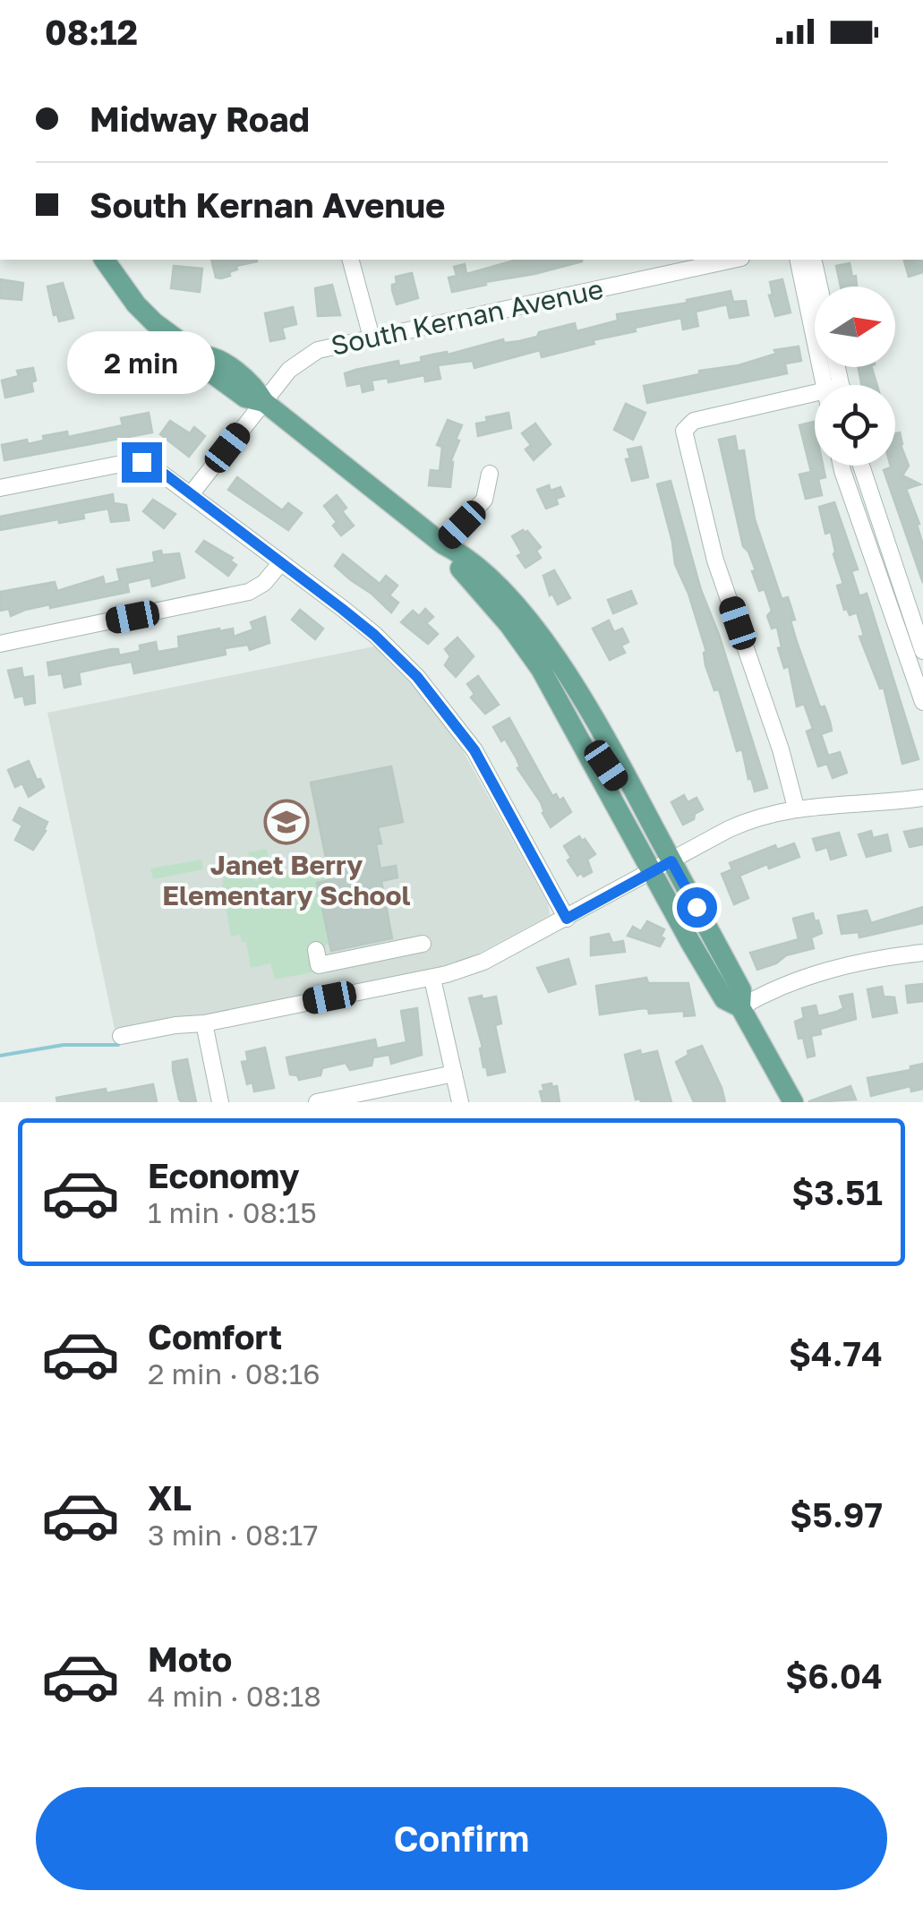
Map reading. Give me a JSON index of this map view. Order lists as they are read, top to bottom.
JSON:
{
  "streets": {
    "street": ["South Kernan Avenue"]
  },
  "places": {
    "school or university": ["Janet Berry Elementary School"]
  },
  "north": "right",
  "page": {
    "status": "08:12",
    "banner": ["Midway Road", "South Kernan Avenue"],
    "bubble": "2 min",
    "list": [
      {
        "name": "Economy",
        "note": "1 min · 08:15",
        "value": "$3.51"
      },
      {
        "name": "Comfort",
        "note": "2 min · 08:16",
        "value": "$4.74"
      },
      {
        "name": "XL",
        "note": "3 min · 08:17",
        "value": "$5.97"
      },
      {
        "name": "Moto",
        "note": "4 min · 08:18",
        "value": "$6.04"
      }
    ],
    "buttons": "Confirm"
  }
}
